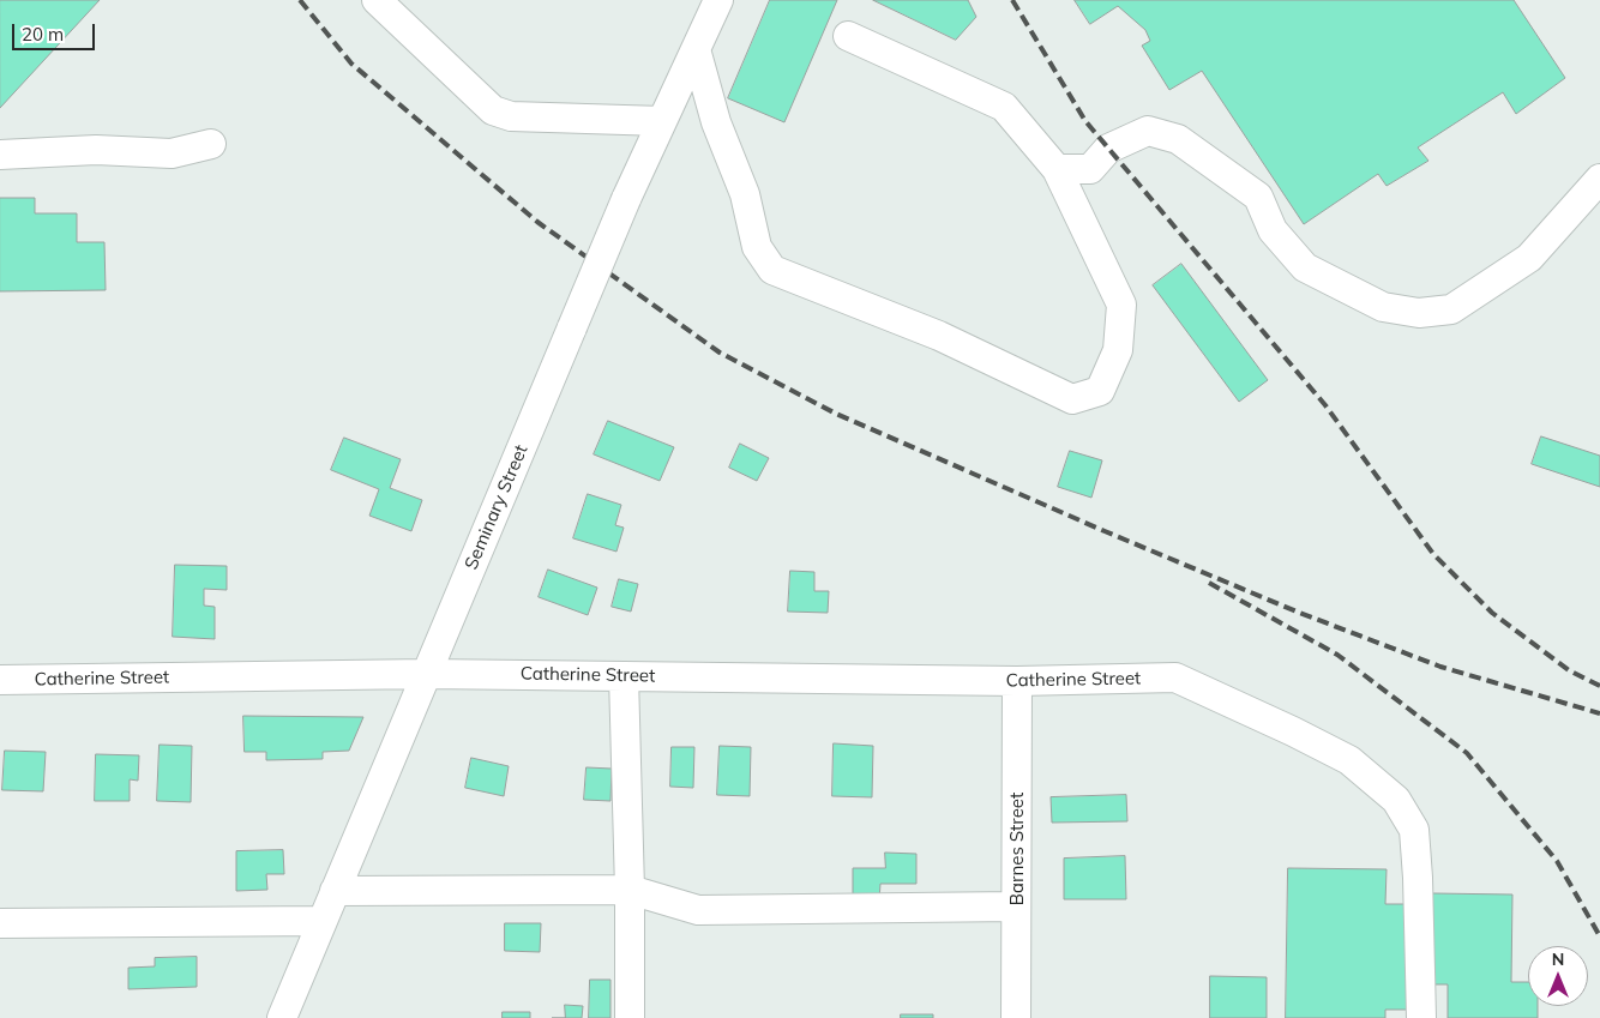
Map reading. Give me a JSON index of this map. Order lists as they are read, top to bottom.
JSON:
{
  "streets": {
    "street": ["Seminary Street", "Catherine Street", "Barnes Street"]
  },
  "crossings": [
    ["Seminary Street", "Catherine Street"],
    ["Catherine Street", "Barnes Street"]
  ],
  "scale_bar": "20 m",
  "north": "top"
}
